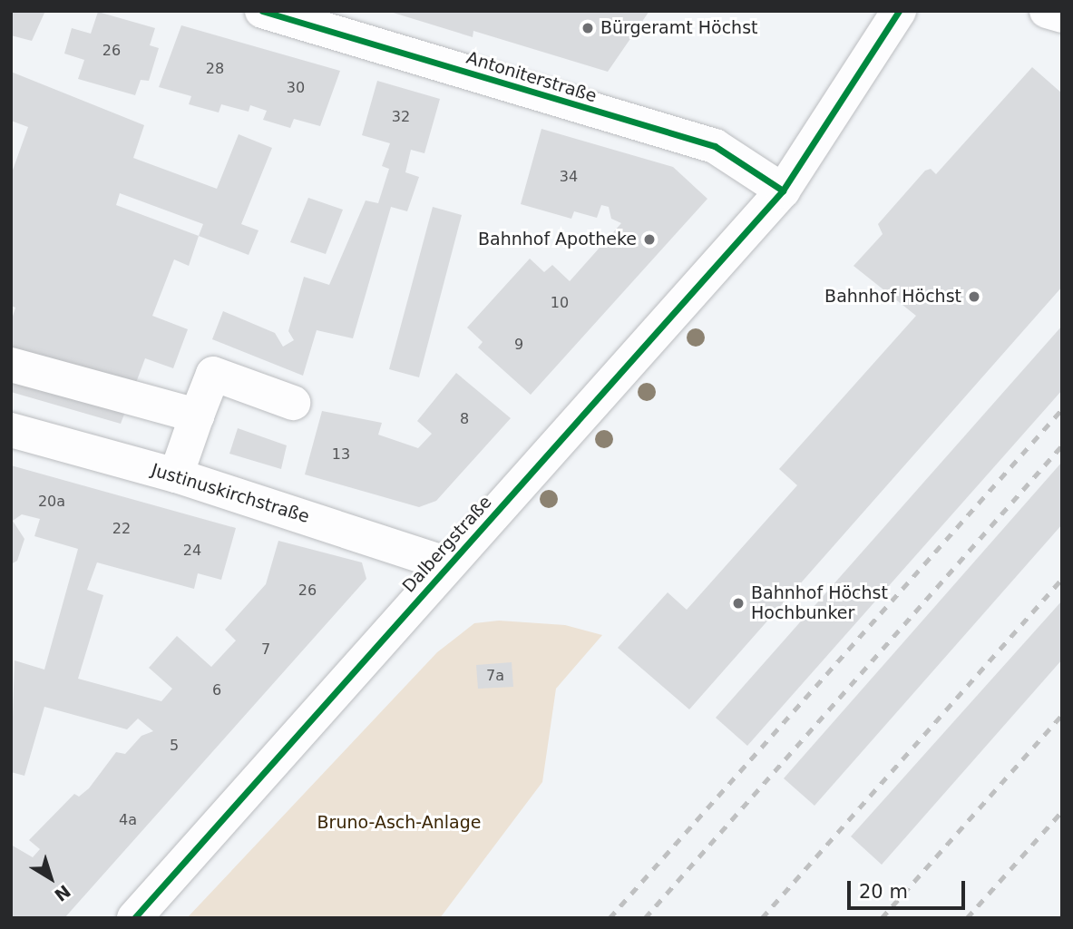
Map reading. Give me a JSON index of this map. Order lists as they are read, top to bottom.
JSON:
{
  "streets": {
    "street": ["Antoniterstraße", "Justinuskirchstraße", "Dalbergstraße"]
  },
  "crossings": [
    ["Antoniterstraße", "Dalbergstraße"],
    ["Justinuskirchstraße", "Dalbergstraße"]
  ],
  "parks": ["Bruno-Asch-Anlage"],
  "places": [
    "Bürgeramt Höchst",
    "Bahnhof Apotheke",
    "Bahnhof Höchst",
    "Bahnhof Höchst Hochbunker"
  ],
  "house_numbers": [
    "26",
    "28",
    "30",
    "32",
    "34",
    "10",
    "9",
    "8",
    "13",
    "20a",
    "22",
    "24",
    "26",
    "7",
    "7a",
    "6",
    "5",
    "4a"
  ],
  "scale_bar": "20 m",
  "north": "bottom right"
}
